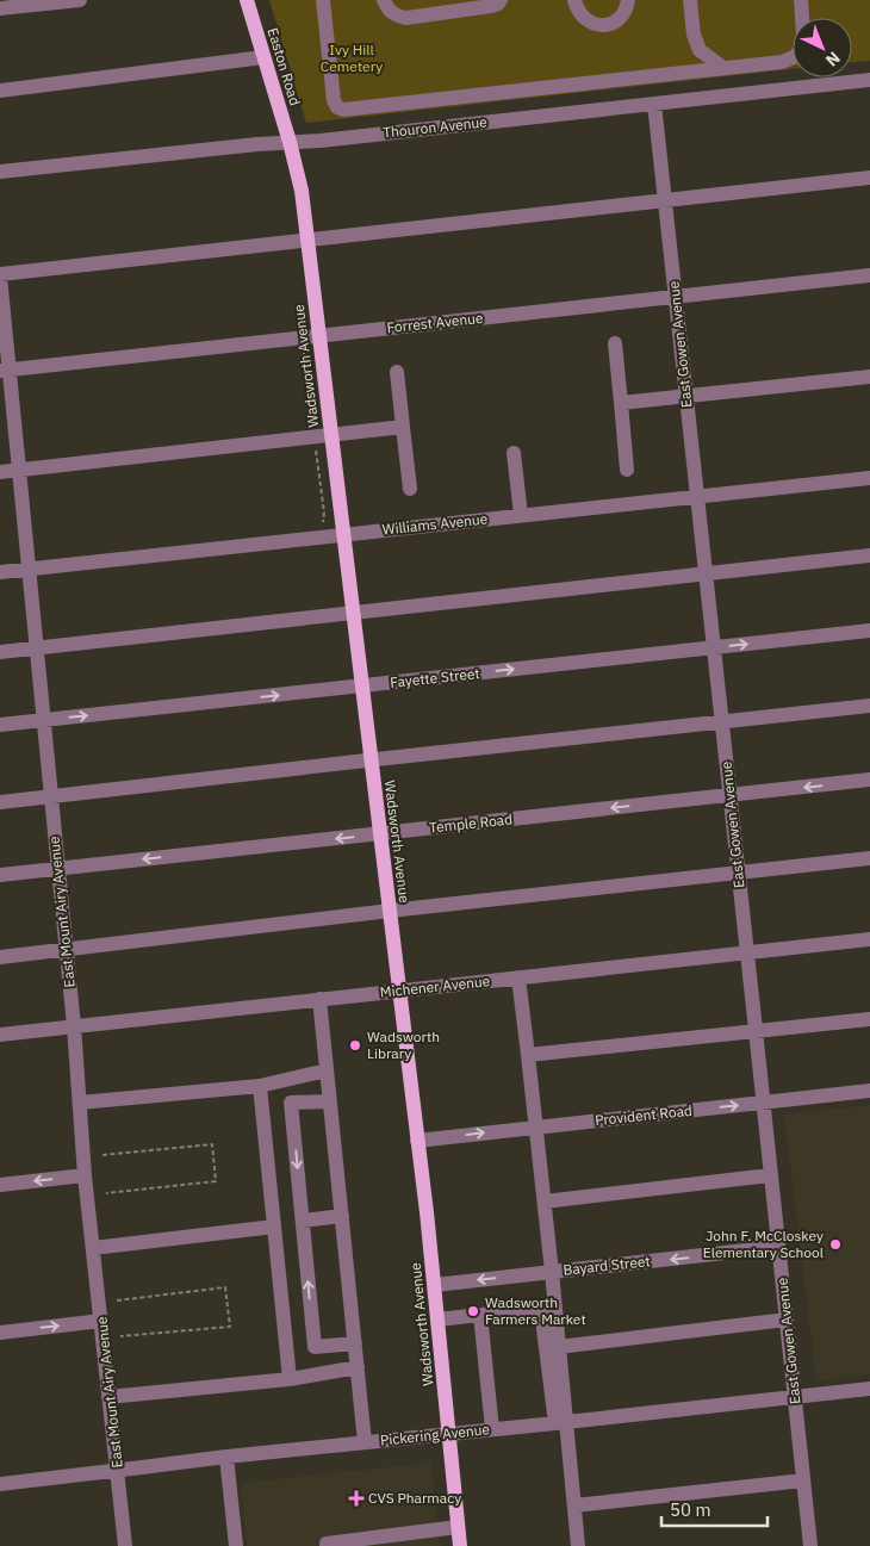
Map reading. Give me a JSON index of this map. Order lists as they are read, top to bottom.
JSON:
{
  "streets": {
    "main road": ["Easton Road", "Wadsworth Avenue"],
    "street": [
      "Thouron Avenue",
      "Forrest Avenue",
      "East Gowen Avenue",
      "Williams Avenue",
      "Fayette Street",
      "Temple Road",
      "East Mount Airy Avenue",
      "Michener Avenue",
      "Provident Road",
      "Bayard Street",
      "Pickering Avenue"
    ]
  },
  "crossings": [
    ["Easton Road", "Thouron Avenue"],
    ["Easton Road", "Wadsworth Avenue"],
    ["Thouron Avenue", "East Gowen Avenue"],
    ["Thouron Avenue", "Wadsworth Avenue"],
    ["Forrest Avenue", "East Gowen Avenue"],
    ["Forrest Avenue", "Wadsworth Avenue"],
    ["Forrest Avenue", "East Mount Airy Avenue"],
    ["East Gowen Avenue", "Williams Avenue"],
    ["East Gowen Avenue", "Fayette Street"],
    ["East Gowen Avenue", "Temple Road"],
    ["East Gowen Avenue", "Michener Avenue"],
    ["East Gowen Avenue", "Provident Road"],
    ["East Gowen Avenue", "Bayard Street"],
    ["East Gowen Avenue", "Pickering Avenue"],
    ["Wadsworth Avenue", "Williams Avenue"],
    ["Wadsworth Avenue", "Fayette Street"],
    ["Wadsworth Avenue", "Temple Road"],
    ["Wadsworth Avenue", "Michener Avenue"],
    ["Wadsworth Avenue", "Provident Road"],
    ["Wadsworth Avenue", "Bayard Street"],
    ["Wadsworth Avenue", "Pickering Avenue"],
    ["Williams Avenue", "East Mount Airy Avenue"],
    ["Fayette Street", "East Mount Airy Avenue"],
    ["Temple Road", "East Mount Airy Avenue"],
    ["East Mount Airy Avenue", "Michener Avenue"],
    ["East Mount Airy Avenue", "Pickering Avenue"]
  ],
  "parks": ["Ivy Hill Cemetery"],
  "places": {
    "other": ["Wadsworth Library", "John F. McCloskey Elementary School", "Wadsworth Farmers Market"],
    "health": ["CVS Pharmacy"]
  },
  "scale_bar": "50 m",
  "north": "bottom right"
}
